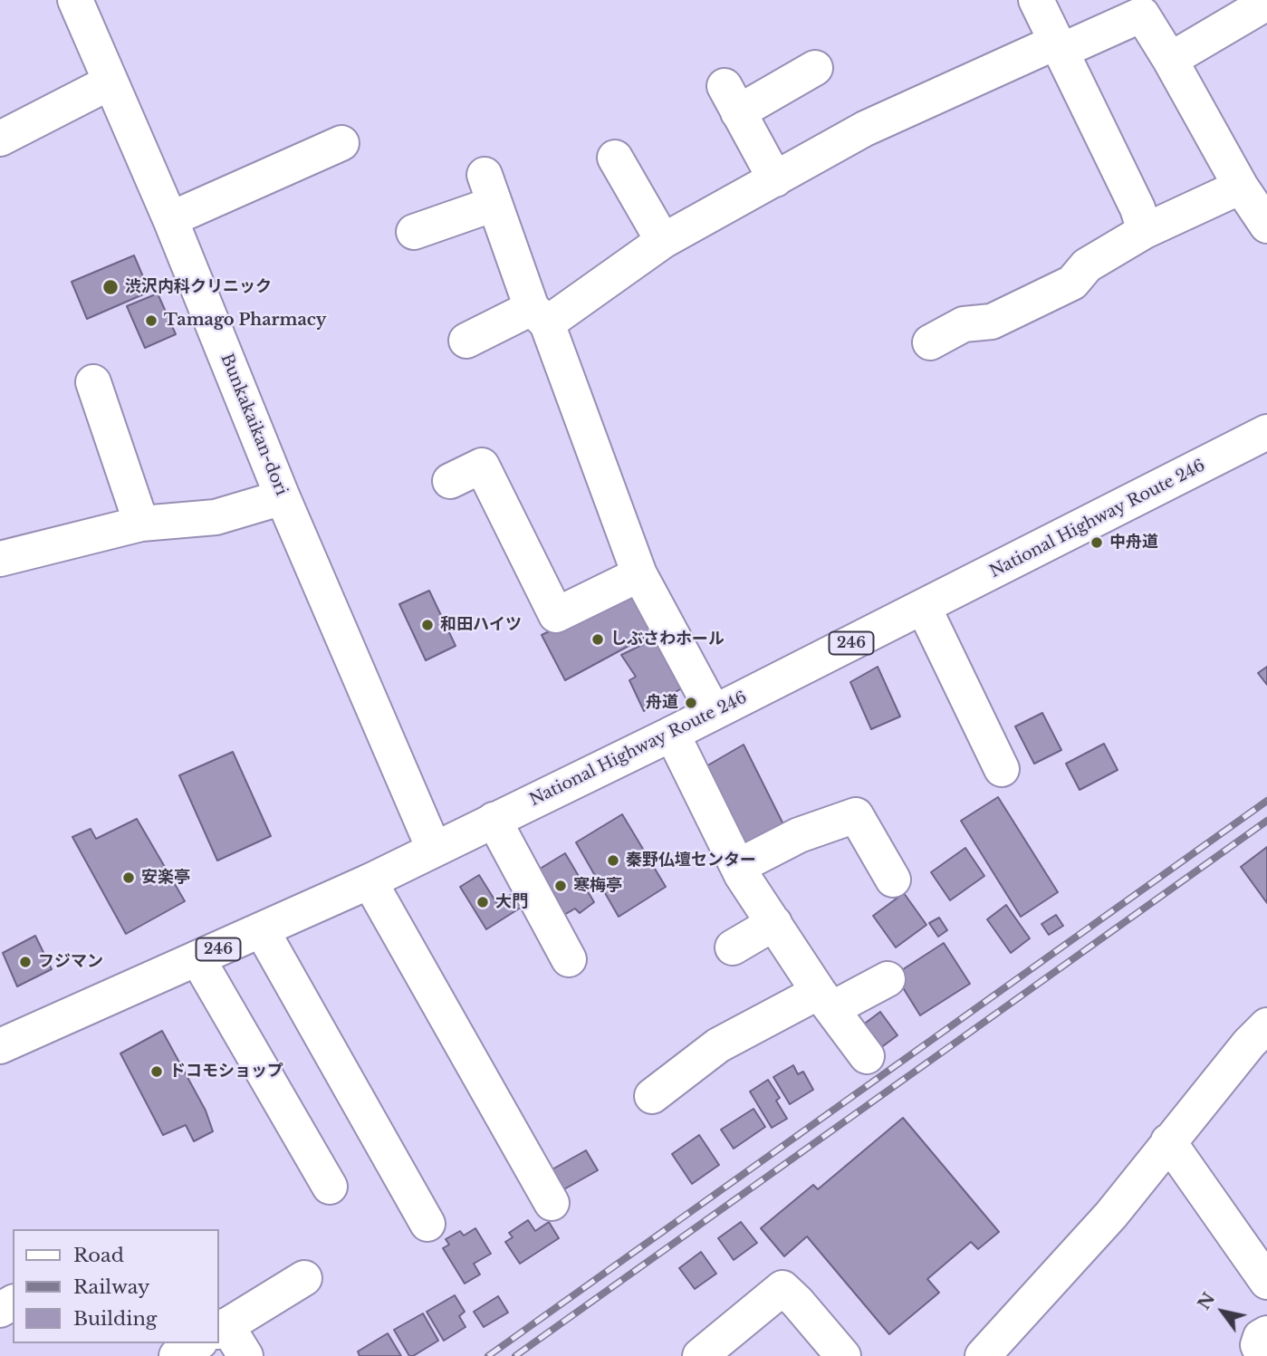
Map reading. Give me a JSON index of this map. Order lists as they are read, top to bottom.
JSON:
{
  "streets": {
    "main road": ["Bunkakaikan-dori", "National Highway Route 246", "246"]
  },
  "crossings": [
    ["Bunkakaikan-dori", "National Highway Route 246"]
  ],
  "places": [
    "渋沢内科クリニック",
    "Tamago Pharmacy",
    "中舟道",
    "和田ハイツ",
    "しぶさわホール",
    "舟道",
    "秦野仏壇センター",
    "安楽亭",
    "寒梅亭",
    "大門",
    "フジマン",
    "ドコモショップ"
  ],
  "legend": ["Road", "Railway", "Building"],
  "north": "top left"
}
